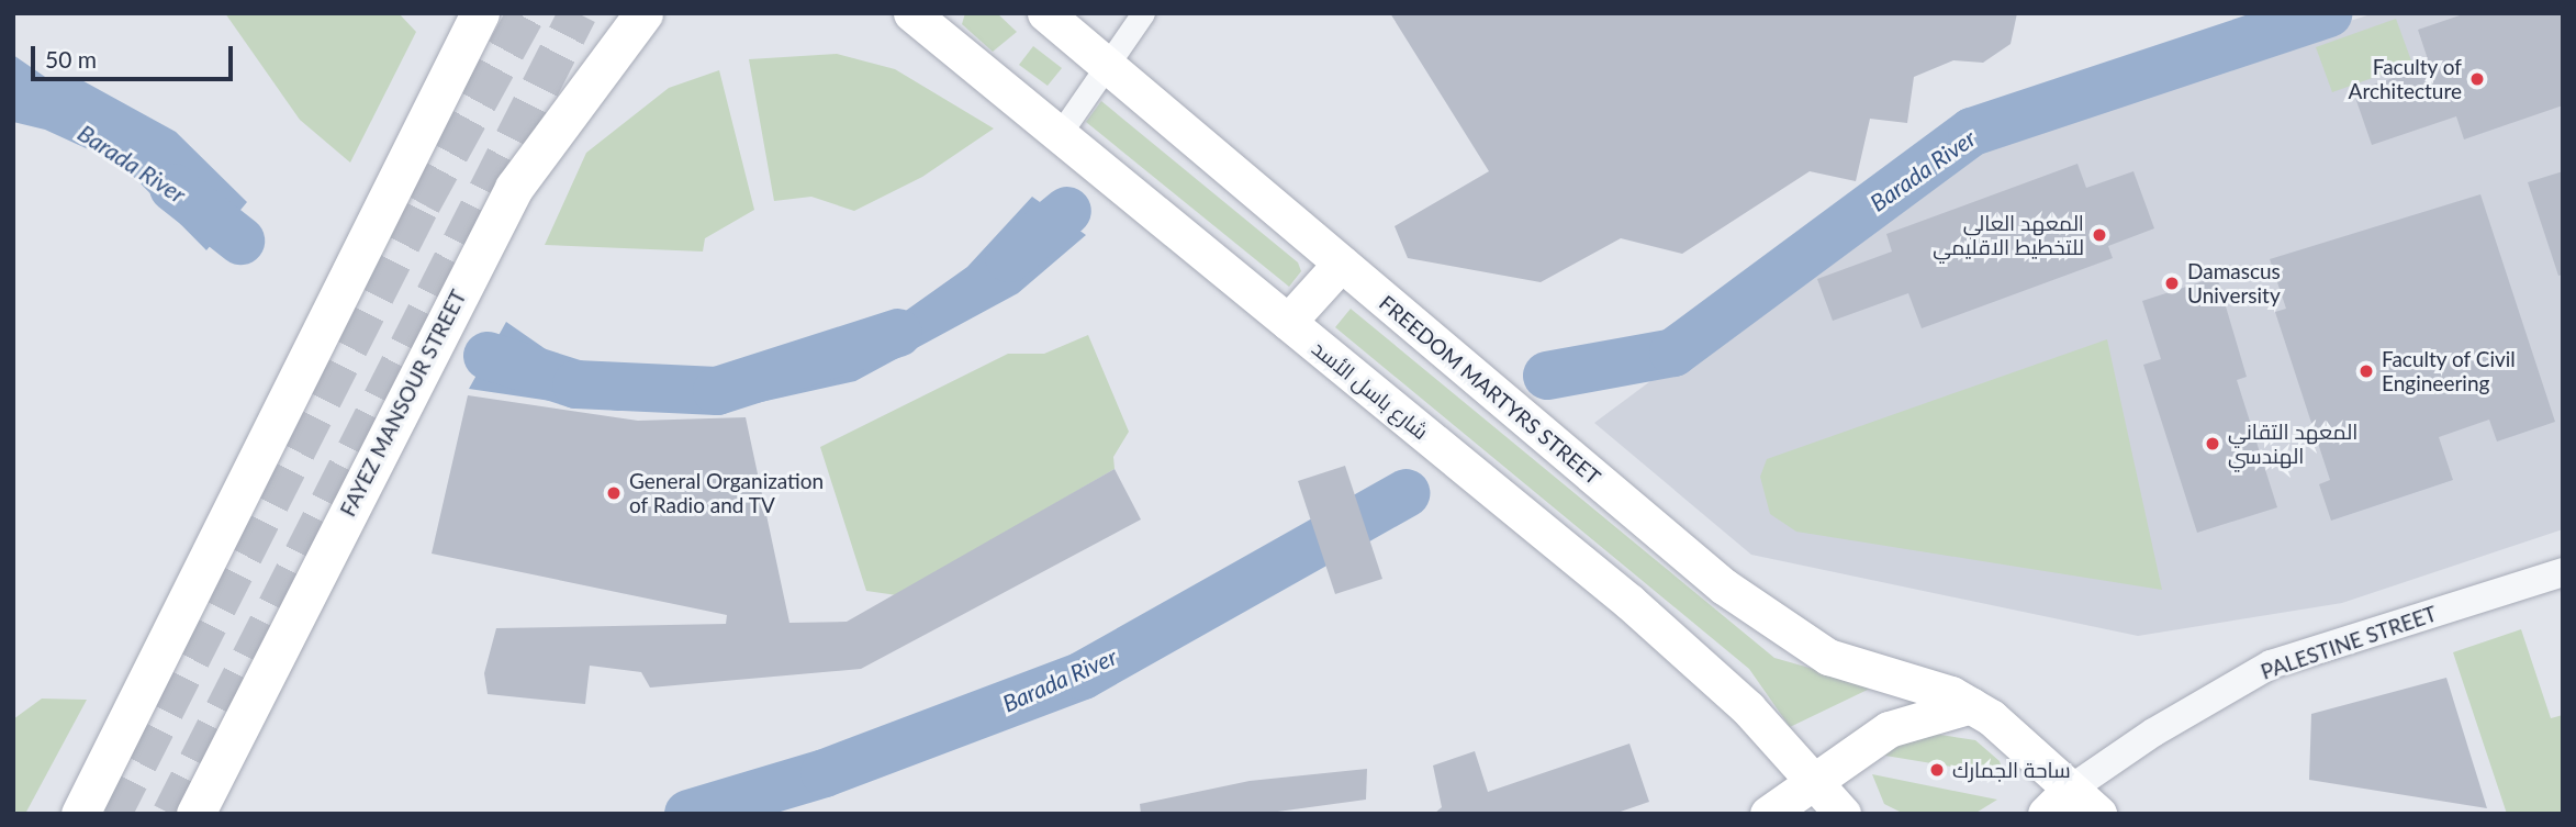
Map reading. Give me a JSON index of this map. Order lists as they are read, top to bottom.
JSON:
{
  "streets": {
    "highway": ["FAYEZ MANSOUR STREET"],
    "main road": ["شارع باسل الأسد", "FREEDOM MARTYRS STREET"],
    "street": ["PALESTINE STREET"]
  },
  "crossings": [
    ["FREEDOM MARTYRS STREET", "PALESTINE STREET"]
  ],
  "water": ["Barada River"],
  "places": [
    "Faculty of Architecture",
    "المعهد العالي للتخطيط الاقليمي",
    "Damascus University",
    "Faculty of Civil Engineering",
    "المعهد التقاني الهندسي",
    "General Organization of Radio and TV",
    "ساحة الجمارك"
  ],
  "scale_bar": "50 m"
}
